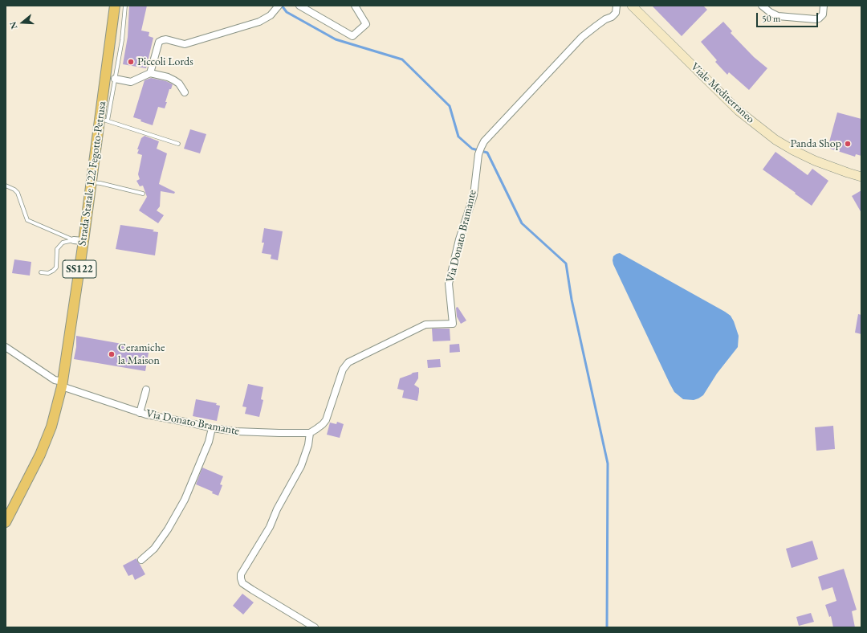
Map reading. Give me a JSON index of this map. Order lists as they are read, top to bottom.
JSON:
{
  "streets": {
    "main road": ["Strada Statale 122 Fegotto-Petrusa", "SS122"],
    "street": ["Viale Mediterraneo", "Via Donato Bramante"]
  },
  "crossings": [
    ["Strada Statale 122 Fegotto-Petrusa", "Via Donato Bramante"]
  ],
  "places": ["Piccoli Lords", "Panda Shop", "Ceramiche la Maison"],
  "scale_bar": "50 m",
  "north": "left"
}
